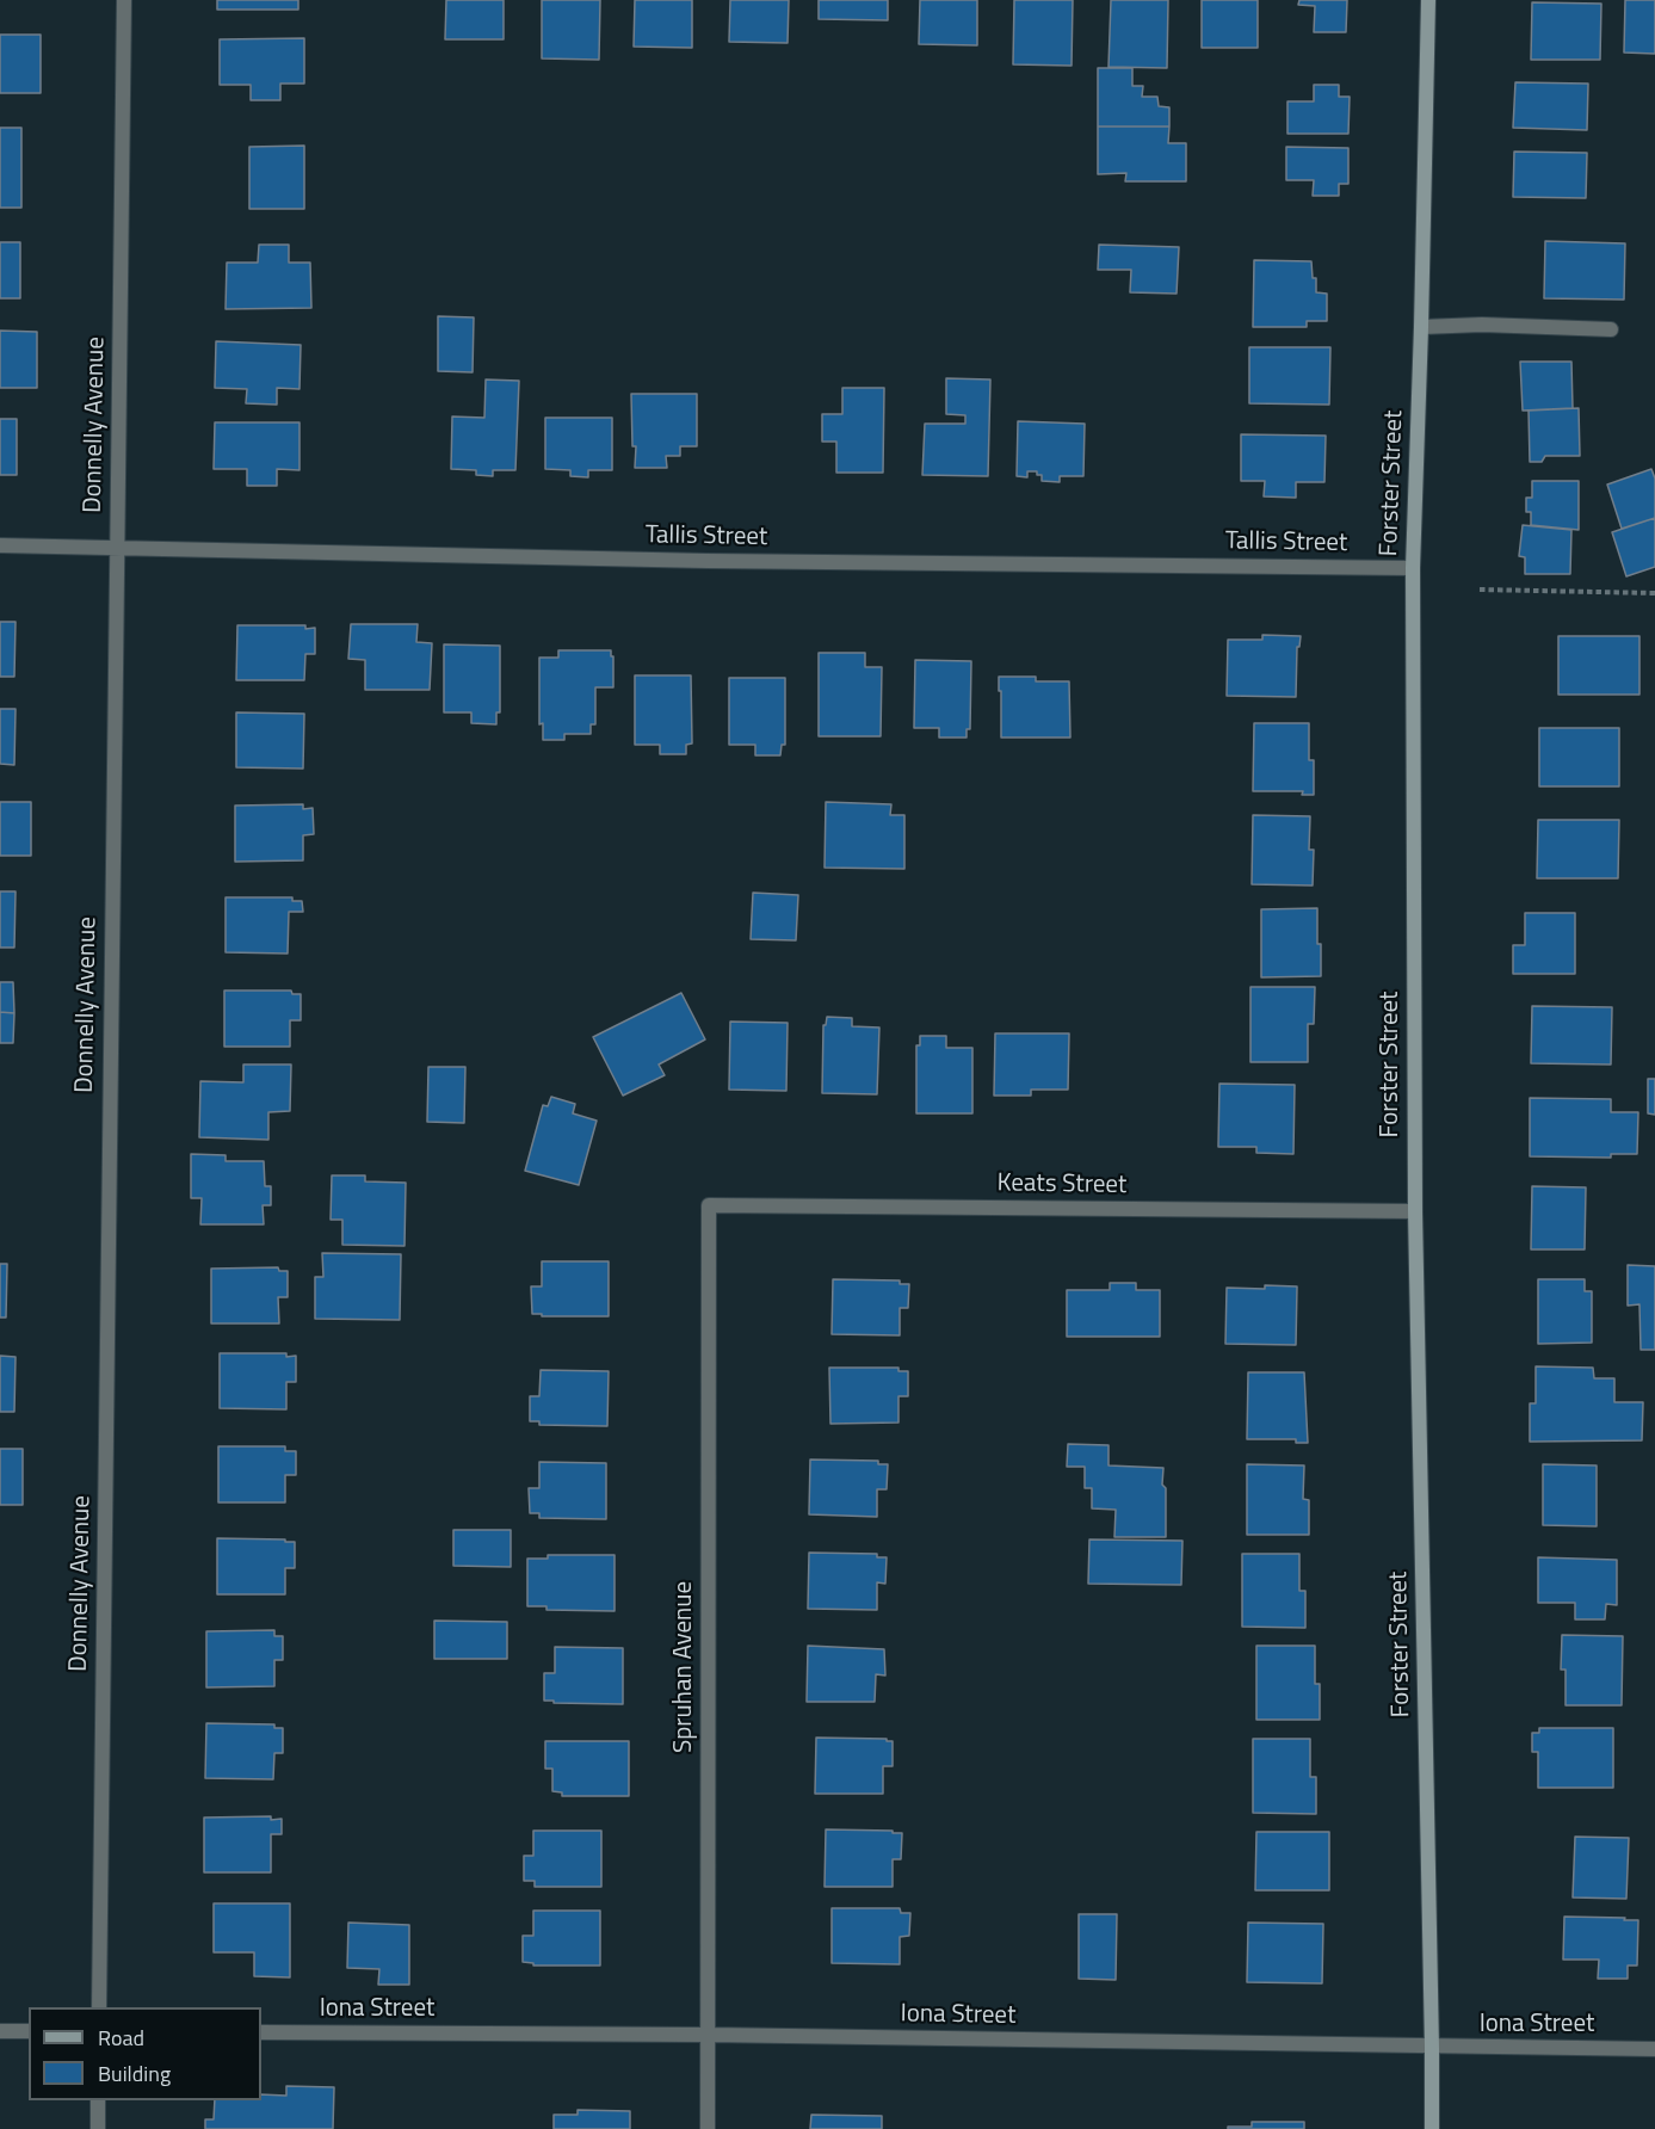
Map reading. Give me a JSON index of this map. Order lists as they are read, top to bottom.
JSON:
{
  "streets": {
    "street": [
      "Donnelly Avenue",
      "Forster Street",
      "Tallis Street",
      "Keats Street",
      "Spruhan Avenue",
      "Iona Street"
    ]
  },
  "crossings": [
    ["Donnelly Avenue", "Tallis Street"],
    ["Forster Street", "Tallis Street"],
    ["Forster Street", "Keats Street"],
    ["Forster Street", "Iona Street"],
    ["Keats Street", "Spruhan Avenue"],
    ["Spruhan Avenue", "Iona Street"]
  ],
  "legend": ["Road", "Building"]
}
